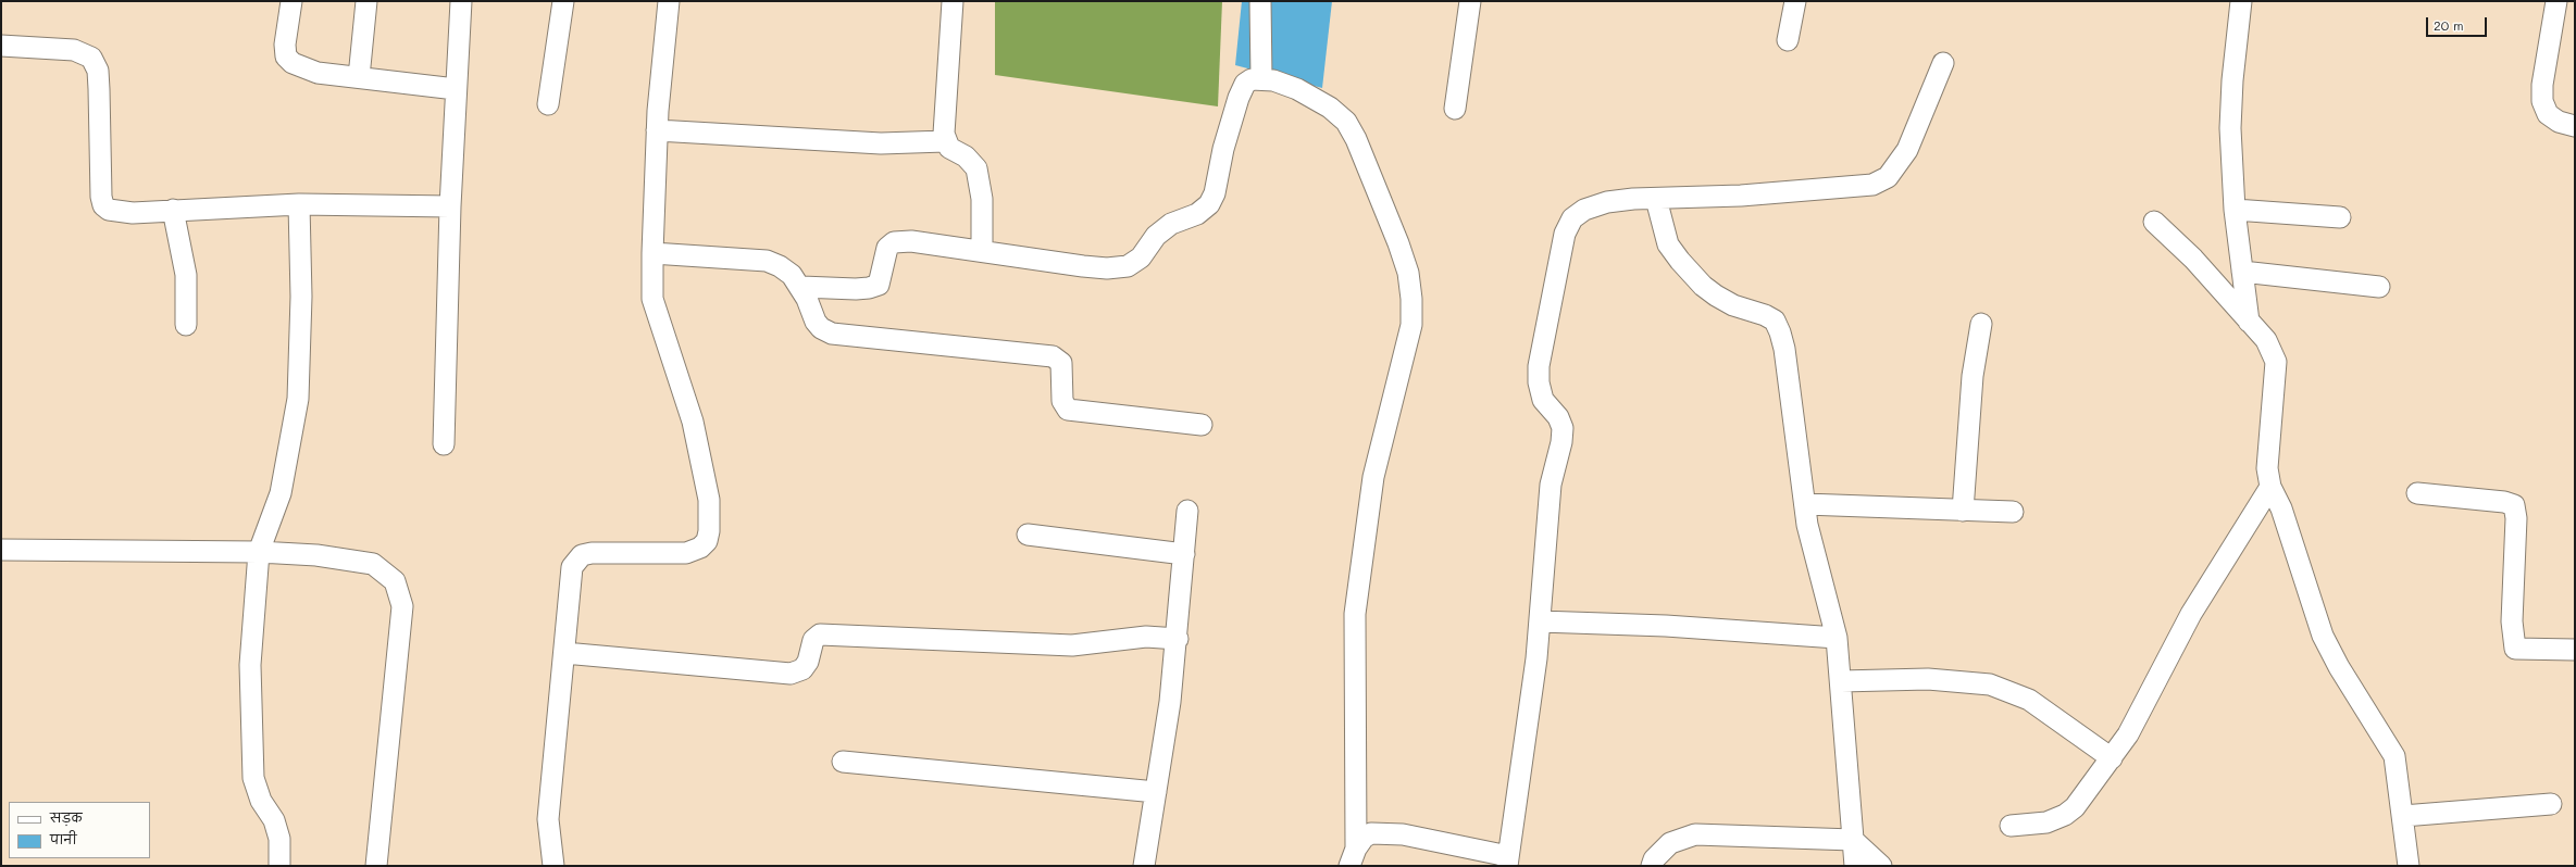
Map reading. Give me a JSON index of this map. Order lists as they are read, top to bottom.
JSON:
{
  "legend": ["सड़क", "पानी"],
  "scale_bar": "20 m"
}
